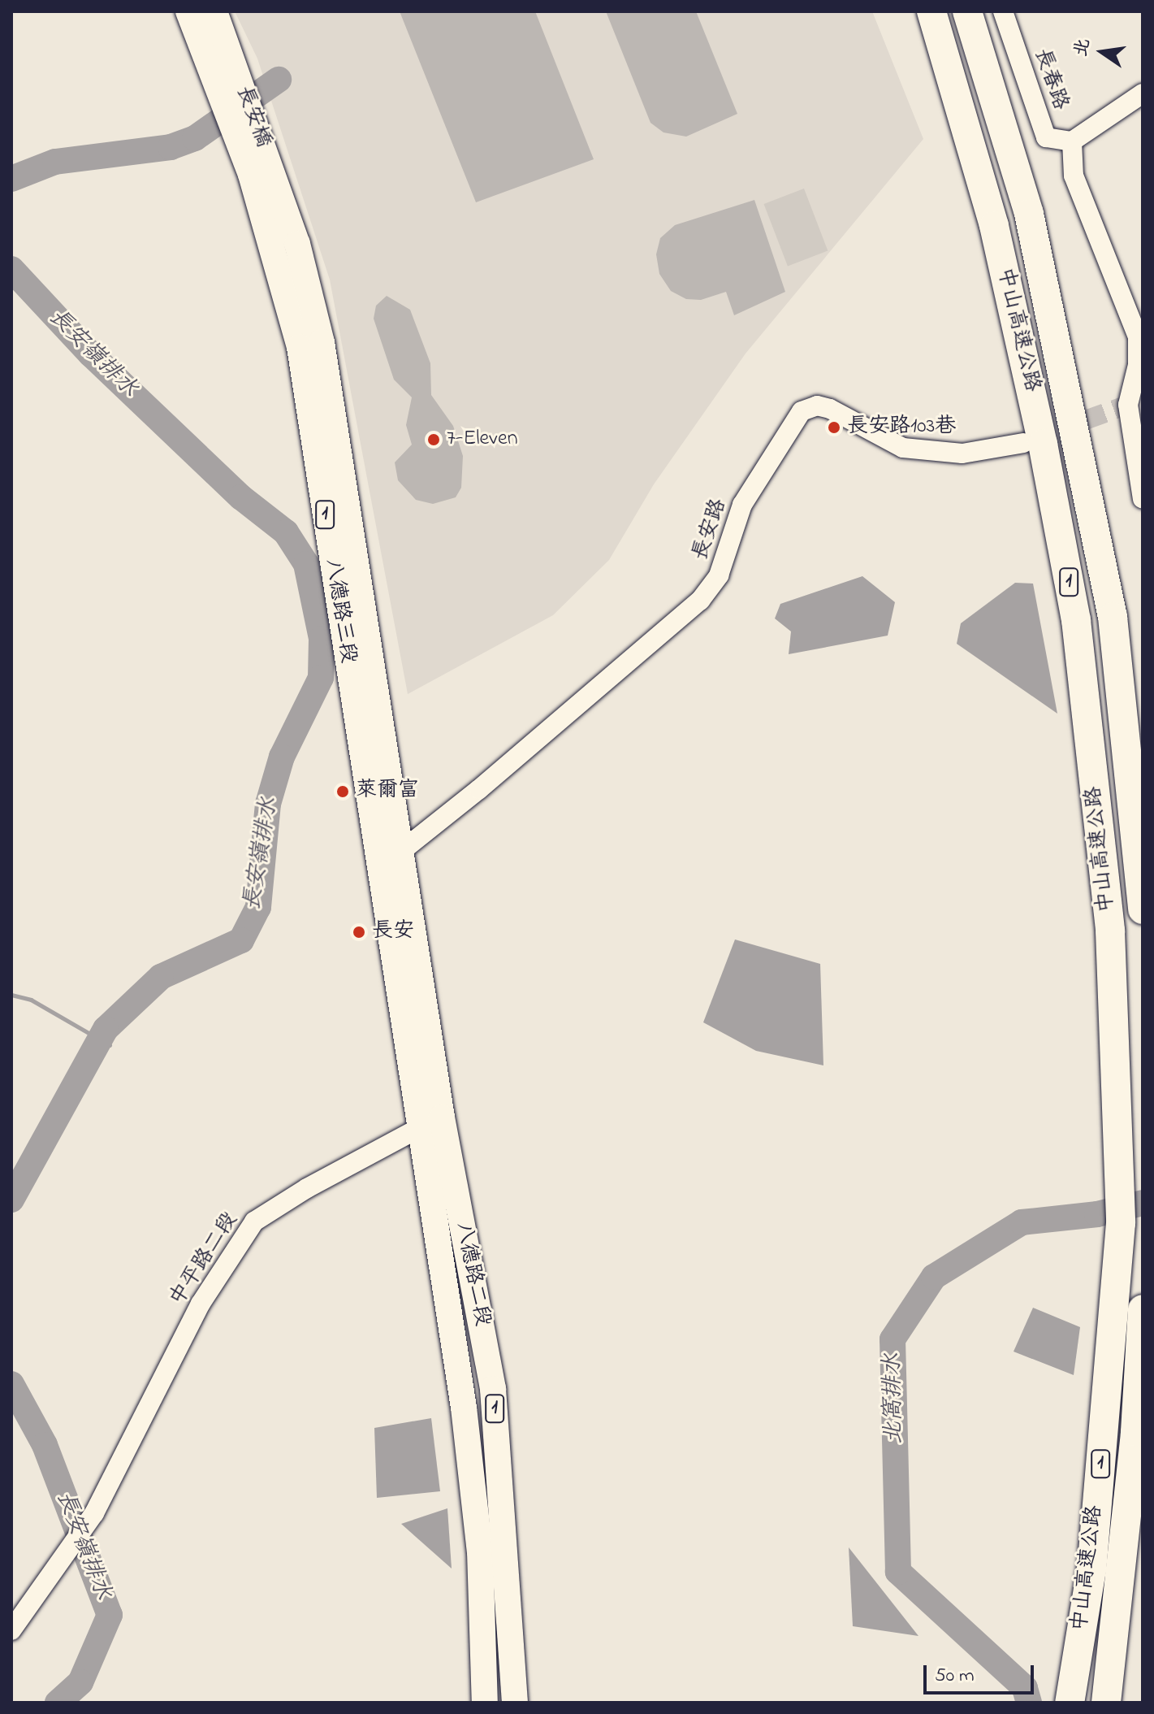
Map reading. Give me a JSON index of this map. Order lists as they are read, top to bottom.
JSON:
{
  "streets": {
    "highway": ["中山高速公路", "1"],
    "main road": ["長安橋", "八德路三段", "八德路二段"],
    "street": ["長春路", "長安路", "中平路二段"]
  },
  "crossings": [
    ["長安橋", "1"],
    ["長安橋", "八德路三段"],
    ["長安路", "八德路三段"],
    ["長安路", "八德路二段"],
    ["八德路三段", "八德路二段"],
    ["中平路二段", "八德路二段"]
  ],
  "water": ["長安嶺排水", "北窩排水"],
  "places": [
    "長安路103巷",
    "7-Eleven",
    "萊爾富",
    "長安"
  ],
  "scale_bar": "50 m",
  "north": "left"
}
